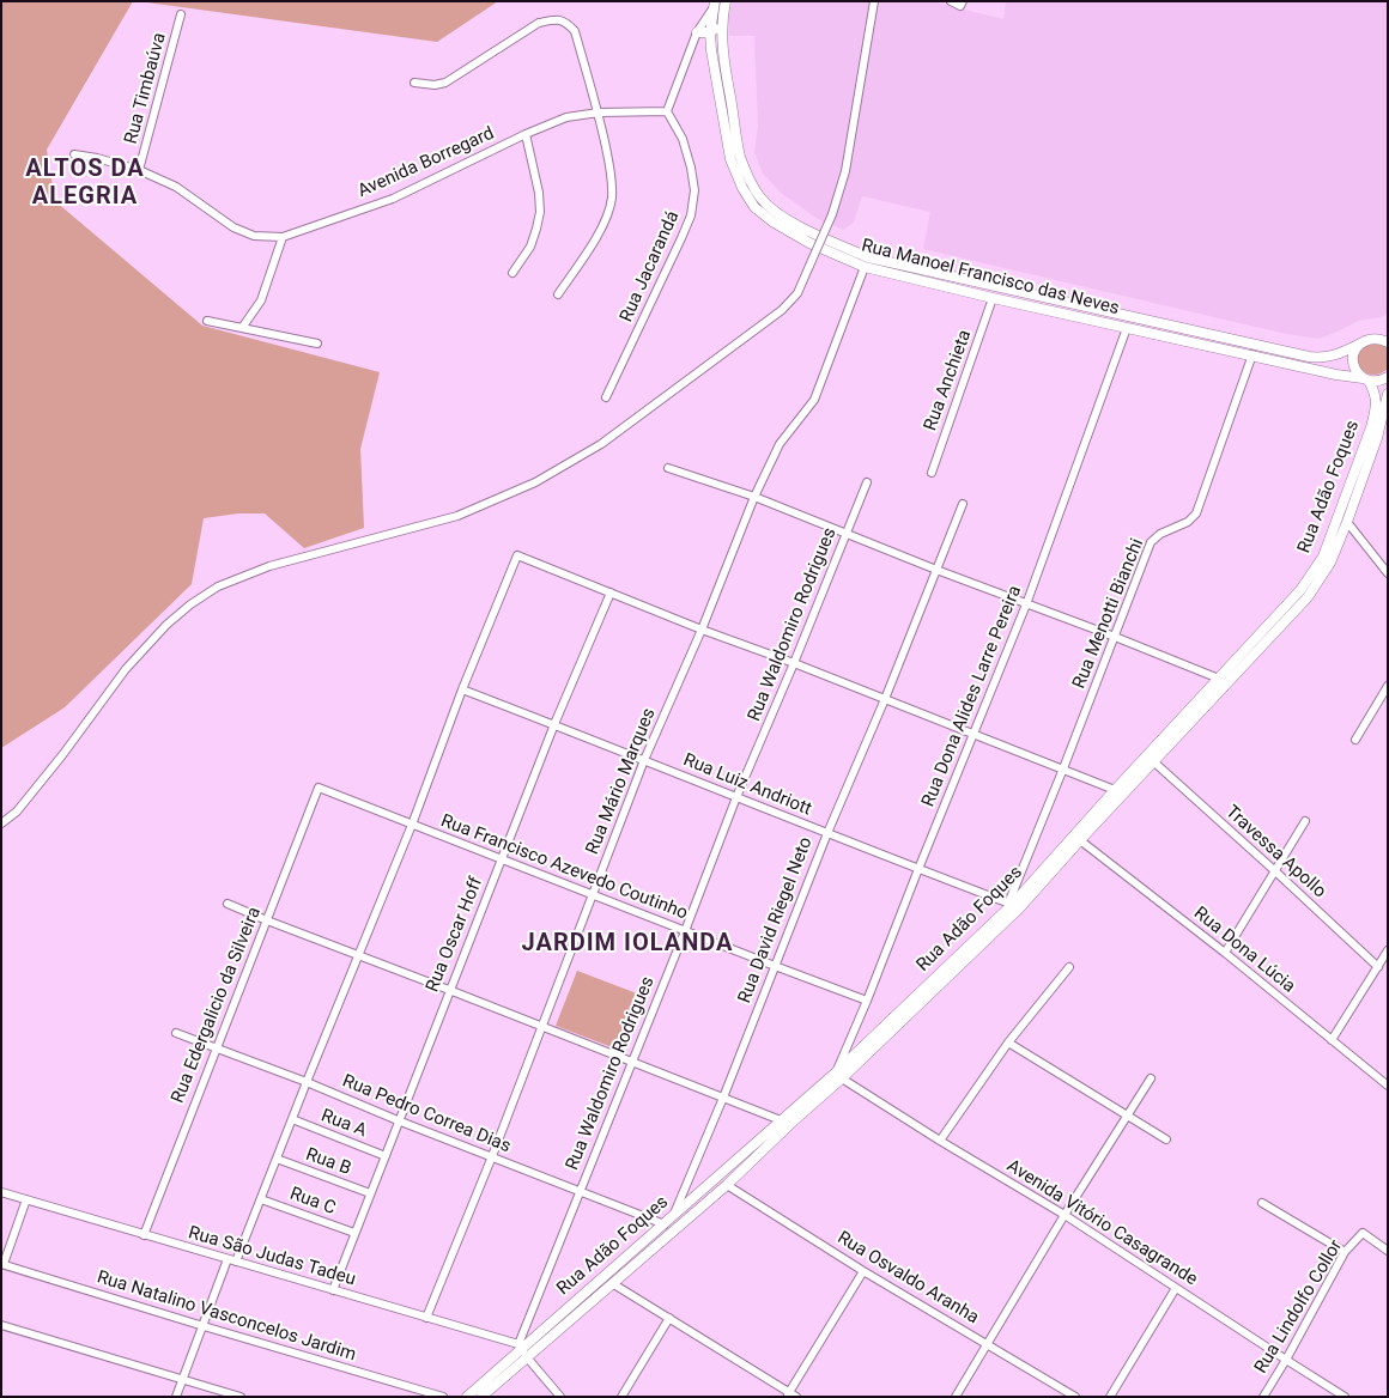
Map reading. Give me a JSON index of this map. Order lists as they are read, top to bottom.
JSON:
{
  "streets": {
    "main road": ["Rua Manoel Francisco das Neves", "Rua Adão Foques"],
    "street": [
      "Rua Timbaúva",
      "Avenida Borregard",
      "Rua Jacarandá",
      "Rua Anchieta",
      "Rua Menotti Bianchi",
      "Rua Waldomiro Rodrigues",
      "Rua Dona Alides Larre Pereira",
      "Rua Mário Marques",
      "Rua Luiz Andriott",
      "Travessa Apollo",
      "Rua Francisco Azevedo Coutinho",
      "Rua David Riegel Neto",
      "Rua Oscar Hoff",
      "Rua Dona Lúcia",
      "Rua Edergalicio da Silveira",
      "Rua Pedro Correa Dias",
      "Rua A",
      "Rua B",
      "Rua C",
      "Avenida Vitório Casagrande",
      "Rua São Judas Tadeu",
      "Rua Osvaldo Aranha",
      "Rua Lindolfo Collor",
      "Rua Natalino Vasconcelos Jardim"
    ]
  },
  "crossings": [
    ["Rua Timbaúva", "Avenida Borregard"],
    ["Avenida Borregard", "Rua Jacarandá"],
    ["Rua Manoel Francisco das Neves", "Rua Anchieta"],
    ["Rua Manoel Francisco das Neves", "Rua Adão Foques"],
    ["Rua Manoel Francisco das Neves", "Rua Menotti Bianchi"],
    ["Rua Manoel Francisco das Neves", "Rua Dona Alides Larre Pereira"],
    ["Rua Manoel Francisco das Neves", "Rua Mário Marques"],
    ["Rua Adão Foques", "Rua Menotti Bianchi"],
    ["Rua Adão Foques", "Rua Waldomiro Rodrigues"],
    ["Rua Adão Foques", "Rua Dona Alides Larre Pereira"],
    ["Rua Adão Foques", "Rua Luiz Andriott"],
    ["Rua Adão Foques", "Travessa Apollo"],
    ["Rua Adão Foques", "Rua David Riegel Neto"],
    ["Rua Adão Foques", "Rua Dona Lúcia"],
    ["Rua Adão Foques", "Rua Pedro Correa Dias"],
    ["Rua Adão Foques", "Avenida Vitório Casagrande"],
    ["Rua Adão Foques", "Rua São Judas Tadeu"],
    ["Rua Adão Foques", "Rua Osvaldo Aranha"],
    ["Rua Menotti Bianchi", "Rua Luiz Andriott"],
    ["Rua Waldomiro Rodrigues", "Rua Luiz Andriott"],
    ["Rua Waldomiro Rodrigues", "Rua Francisco Azevedo Coutinho"],
    ["Rua Waldomiro Rodrigues", "Rua Pedro Correa Dias"],
    ["Rua Waldomiro Rodrigues", "Rua São Judas Tadeu"],
    ["Rua Dona Alides Larre Pereira", "Rua Luiz Andriott"],
    ["Rua Dona Alides Larre Pereira", "Rua Francisco Azevedo Coutinho"],
    ["Rua Dona Alides Larre Pereira", "Avenida Vitório Casagrande"],
    ["Rua Mário Marques", "Rua Luiz Andriott"],
    ["Rua Mário Marques", "Rua Francisco Azevedo Coutinho"],
    ["Rua Mário Marques", "Rua Pedro Correa Dias"],
    ["Rua Mário Marques", "Rua São Judas Tadeu"],
    ["Rua Luiz Andriott", "Rua David Riegel Neto"],
    ["Rua Luiz Andriott", "Rua Oscar Hoff"],
    ["Rua Francisco Azevedo Coutinho", "Rua David Riegel Neto"],
    ["Rua Francisco Azevedo Coutinho", "Rua Oscar Hoff"],
    ["Rua Francisco Azevedo Coutinho", "Rua Edergalicio da Silveira"],
    ["Rua Oscar Hoff", "Rua Pedro Correa Dias"],
    ["Rua Oscar Hoff", "Rua A"],
    ["Rua Oscar Hoff", "Rua B"],
    ["Rua Oscar Hoff", "Rua C"],
    ["Rua Oscar Hoff", "Rua São Judas Tadeu"],
    ["Rua Edergalicio da Silveira", "Rua Pedro Correa Dias"],
    ["Rua Edergalicio da Silveira", "Rua São Judas Tadeu"],
    ["Avenida Vitório Casagrande", "Rua Lindolfo Collor"]
  ],
  "districts": ["ALTOS DA ALEGRIA", "JARDIM IOLANDA"]
}
